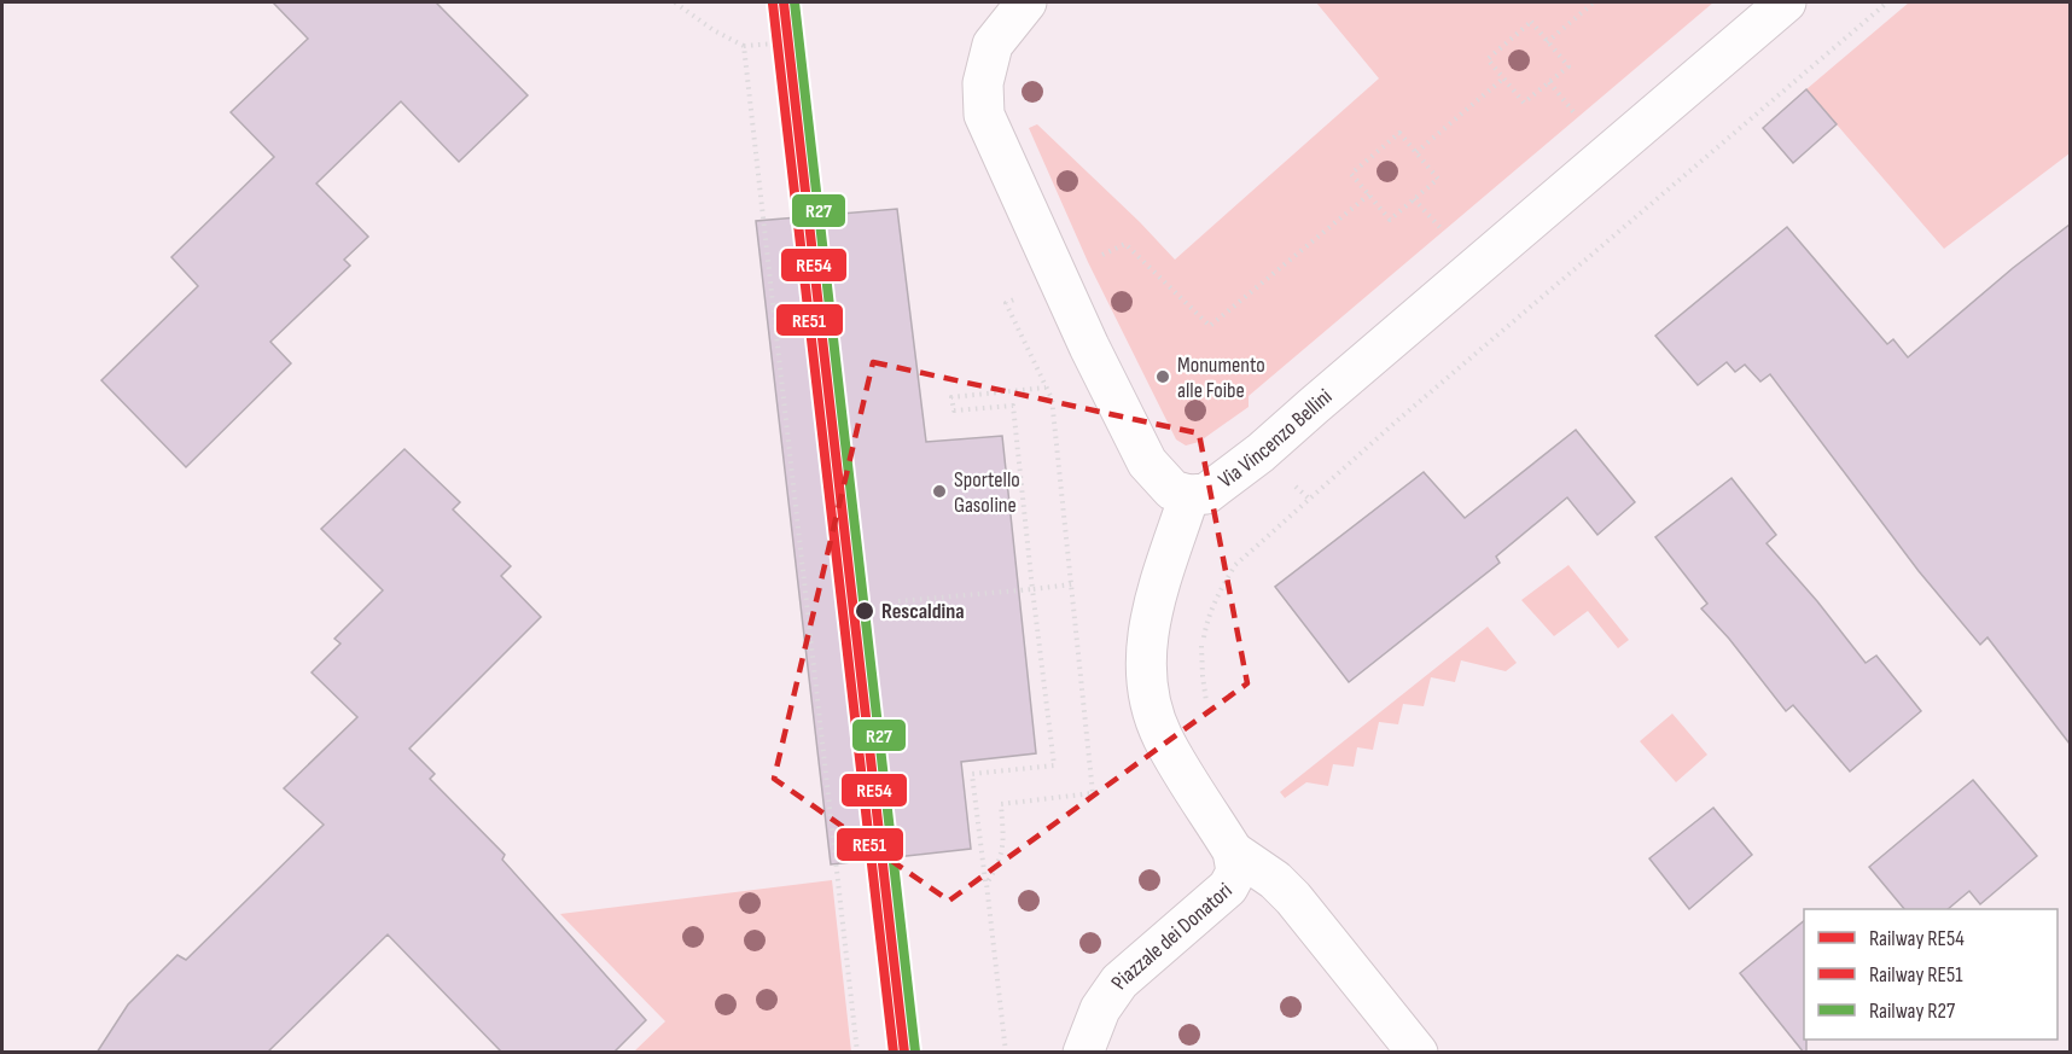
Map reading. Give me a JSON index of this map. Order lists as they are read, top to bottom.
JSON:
{
  "streets": {
    "street": ["Via Vincenzo Bellini", "Piazzale dei Donatori"]
  },
  "crossings": [
    ["Via Vincenzo Bellini", "Piazzale dei Donatori"]
  ],
  "places": ["Monumento alle Foibe", "Sportello Gasoline", "Rescaldina"],
  "lines": ["rail line RE54", "rail line R27", "rail line RE51"],
  "legend": ["Railway RE54", "Railway RE51", "Railway R27"]
}
